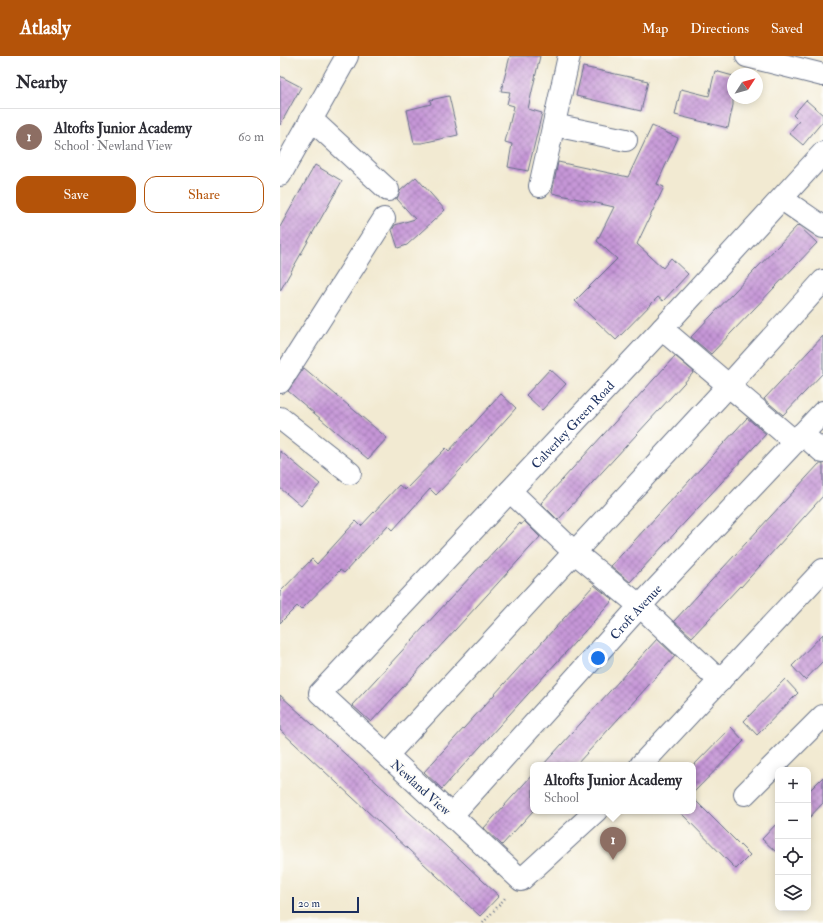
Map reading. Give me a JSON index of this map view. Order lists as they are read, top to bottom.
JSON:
{
  "streets": {
    "street": ["Calverley Green Road", "Croft Avenue", "Newland View"]
  },
  "crossings": [
    ["Calverley Green Road", "Newland View"],
    ["Croft Avenue", "Newland View"]
  ],
  "scale_bar": "20 m",
  "north": "top right",
  "page": {
    "header": "Atlasly",
    "nav": ["Map", "Directions", "Saved"],
    "heading": "Nearby",
    "list": [
      {
        "mark": "1",
        "name": "Altofts Junior Academy",
        "note": "School · Newland View",
        "value": "60 m"
      }
    ],
    "buttons": ["Save", "Share"],
    "popup": ["Altofts Junior Academy", "School"],
    "map_buttons": ["+", "−"],
    "pins": "1",
    "scale": "20 m"
  }
}
